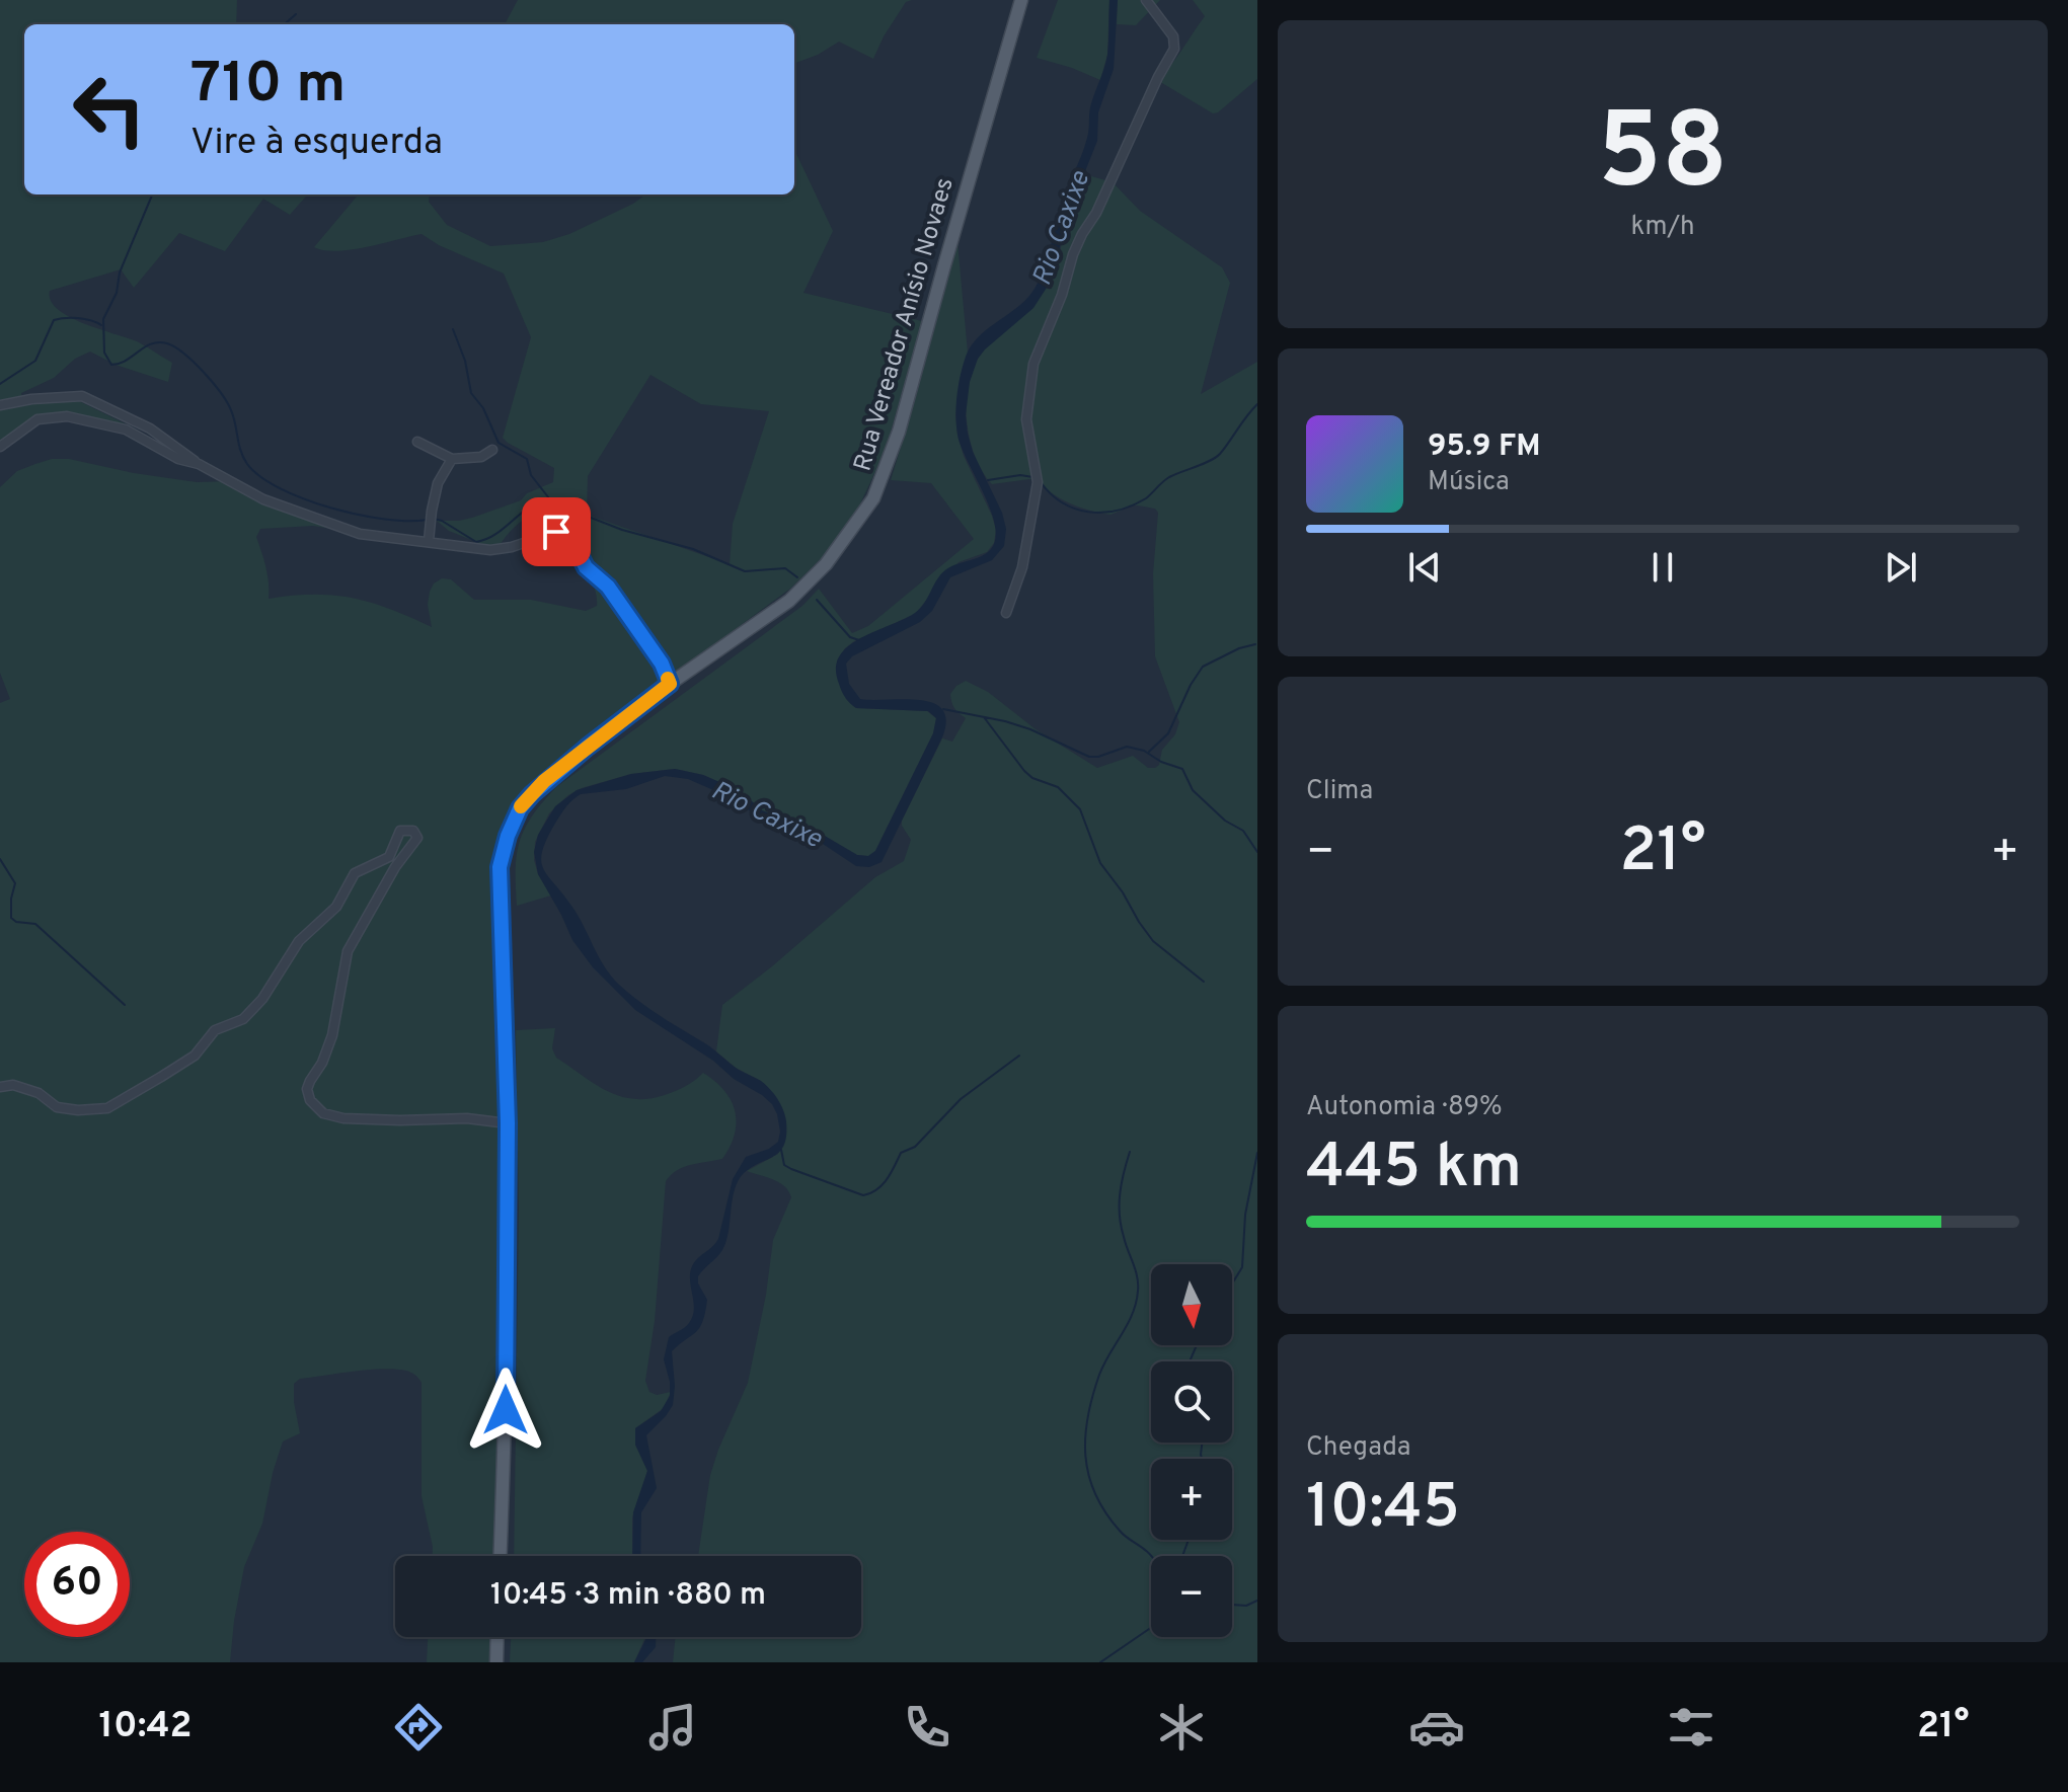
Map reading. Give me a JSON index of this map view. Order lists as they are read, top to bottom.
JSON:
{
  "streets": {
    "main road": ["Rua Vereador Anísio Novaes"]
  },
  "water": ["Rio Caxixe"],
  "north": "bottom",
  "page": {
    "tile": [
      ["58", "km/h"],
      "Clima",
      ["Autonomia · 89%", "445 km"],
      ["Chegada", "10:45"]
    ],
    "turn": ["710 m", "Vire à esquerda"],
    "song": ["95.9 FM", "Música"],
    "heat": ["−", "21°", "+"],
    "map_buttons": ["+", "−"],
    "limit": "60",
    "trip": "10:45 · 3 min · 880 m",
    "tabs": ["10:42", "21°"]
  }
}
